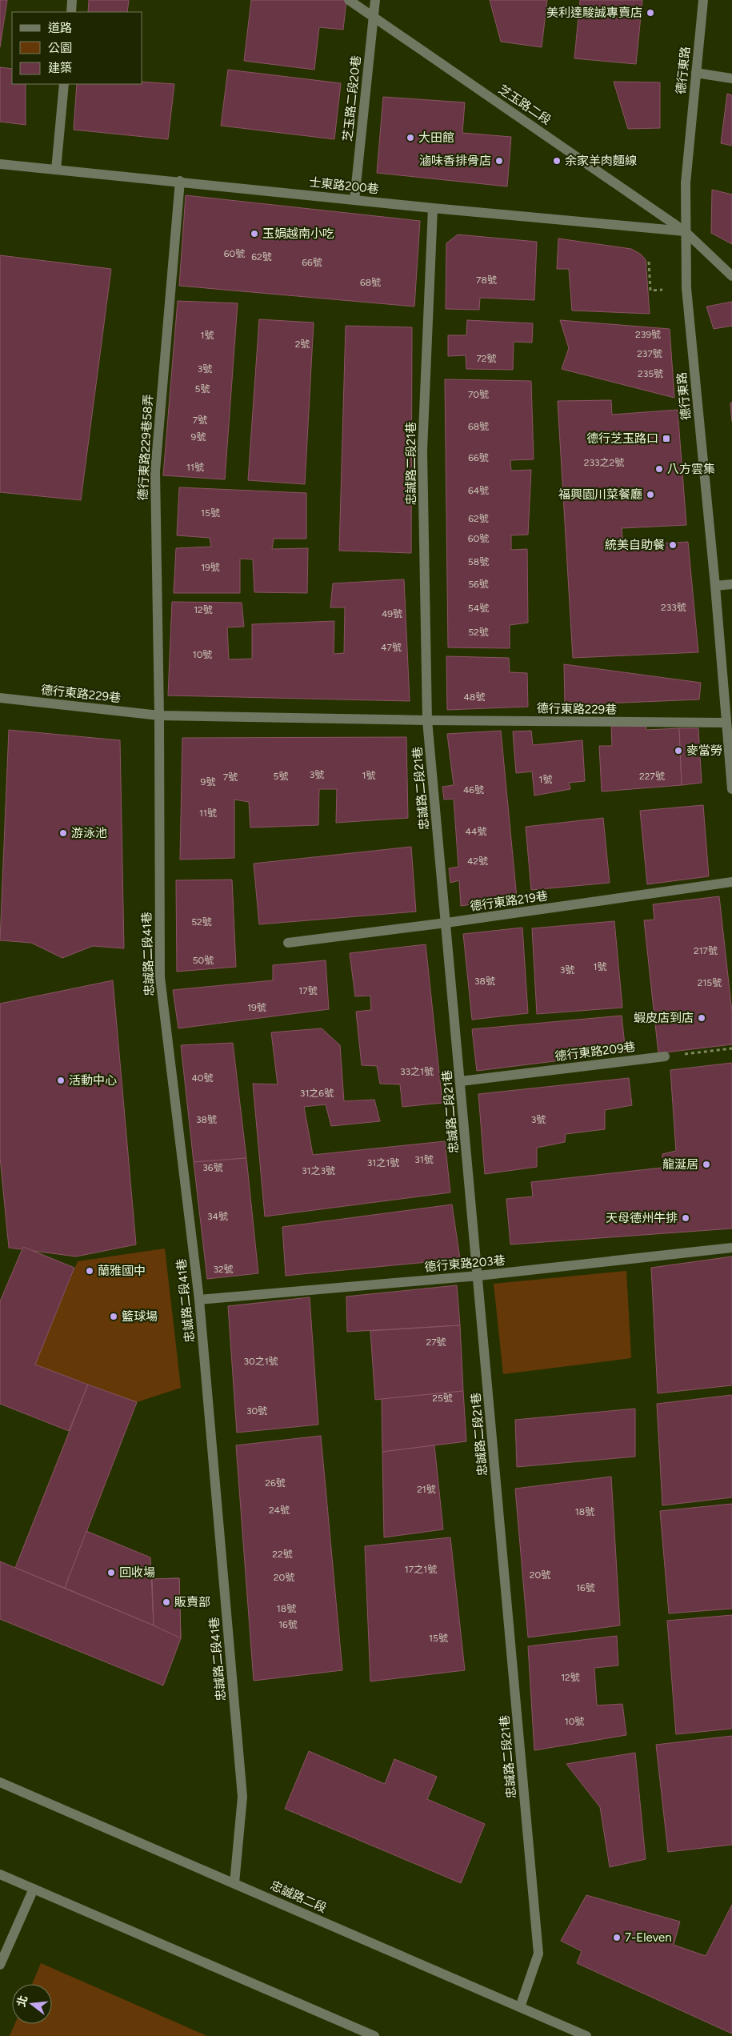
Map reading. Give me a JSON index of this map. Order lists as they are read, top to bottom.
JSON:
{
  "streets": {
    "street": [
      "德行東路",
      "芝玉路二段20巷",
      "芝玉路二段",
      "士東路200巷",
      "德行東路229巷58弄",
      "忠誠路二段21巷",
      "德行東路229巷",
      "德行東路219巷",
      "忠誠路二段41巷",
      "德行東路209巷",
      "德行東路203巷",
      "忠誠路二段"
    ]
  },
  "crossings": [
    ["德行東路", "芝玉路二段"],
    ["德行東路", "士東路200巷"],
    ["德行東路", "德行東路229巷"],
    ["芝玉路二段20巷", "芝玉路二段"],
    ["芝玉路二段20巷", "士東路200巷"],
    ["芝玉路二段", "士東路200巷"],
    ["士東路200巷", "德行東路229巷58弄"],
    ["士東路200巷", "忠誠路二段21巷"],
    ["德行東路229巷58弄", "德行東路229巷"],
    ["德行東路229巷58弄", "忠誠路二段41巷"],
    ["忠誠路二段21巷", "德行東路229巷"],
    ["忠誠路二段21巷", "德行東路219巷"],
    ["忠誠路二段21巷", "德行東路209巷"],
    ["忠誠路二段21巷", "德行東路203巷"],
    ["忠誠路二段21巷", "忠誠路二段"],
    ["德行東路229巷", "忠誠路二段41巷"],
    ["忠誠路二段41巷", "德行東路203巷"],
    ["忠誠路二段41巷", "忠誠路二段"]
  ],
  "places": {
    "other": [
      "美利達駿誠專賣店",
      "大田館",
      "滷味香排骨店",
      "余家羊肉麵線",
      "玉娟越南小吃",
      "八方雲集",
      "福興園川菜餐廳",
      "統美自助餐",
      "麥當勞",
      "游泳池",
      "蝦皮店到店",
      "活動中心",
      "龍涎居",
      "天母德州牛排",
      "蘭雅國中",
      "籃球場",
      "回收場",
      "販賣部",
      "7-Eleven"
    ],
    "transit": ["德行芝玉路口"]
  },
  "house_numbers": [
    "60號",
    "62號",
    "66號",
    "78號",
    "68號",
    "239號",
    "1號",
    "2號",
    "237號",
    "72號",
    "3號",
    "235號",
    "5號",
    "70號",
    "7號",
    "68號",
    "9號",
    "66號",
    "233之2號",
    "11號",
    "64號",
    "15號",
    "62號",
    "60號",
    "58號",
    "19號",
    "56號",
    "233號",
    "54號",
    "12號",
    "49號",
    "52號",
    "47號",
    "10號",
    "48號",
    "3號",
    "1號",
    "5號",
    "227號",
    "7號",
    "1號",
    "9號",
    "46號",
    "11號",
    "44號",
    "42號",
    "52號",
    "217號",
    "50號",
    "1號",
    "3號",
    "38號",
    "215號",
    "17號",
    "19號",
    "33之1號",
    "40號",
    "31之6號",
    "38號",
    "3號",
    "31號",
    "31之1號",
    "36號",
    "31之3號",
    "34號",
    "32號",
    "27號",
    "30之1號",
    "25號",
    "30號",
    "26號",
    "21號",
    "24號",
    "18號",
    "22號",
    "17之1號",
    "20號",
    "20號",
    "16號",
    "18號",
    "16號",
    "15號",
    "12號",
    "10號"
  ],
  "legend": ["道路", "公園", "建築"],
  "north": "left"
}
